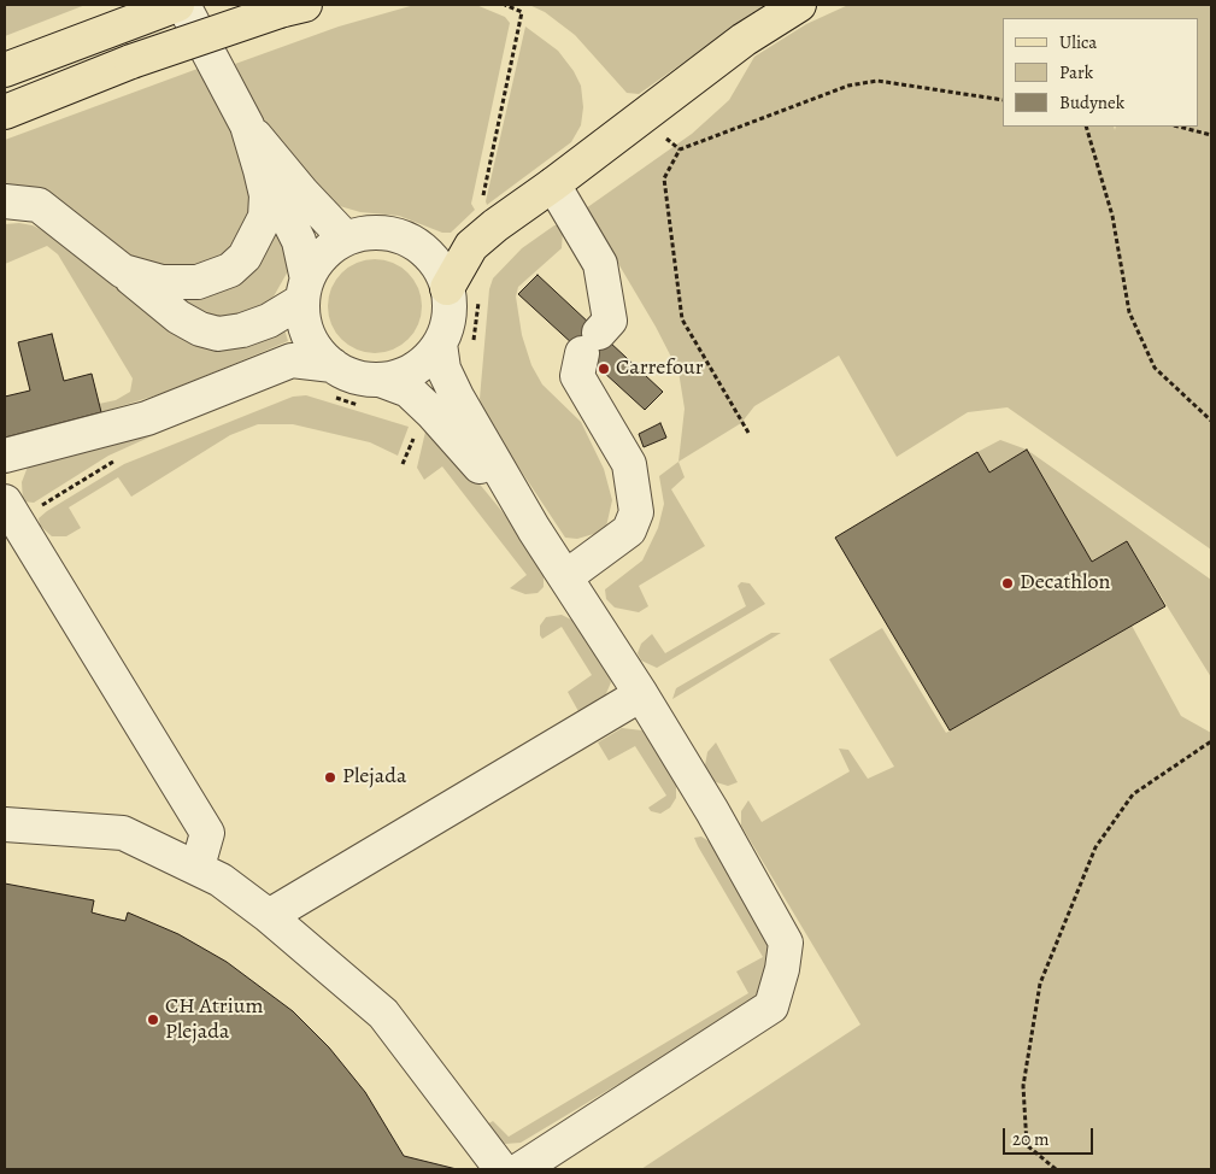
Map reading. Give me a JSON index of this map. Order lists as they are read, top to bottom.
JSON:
{
  "places": [
    "Carrefour",
    "Decathlon",
    "Plejada",
    "CH Atrium Plejada"
  ],
  "legend": ["Ulica", "Park", "Budynek"],
  "scale_bar": "20 m"
}
